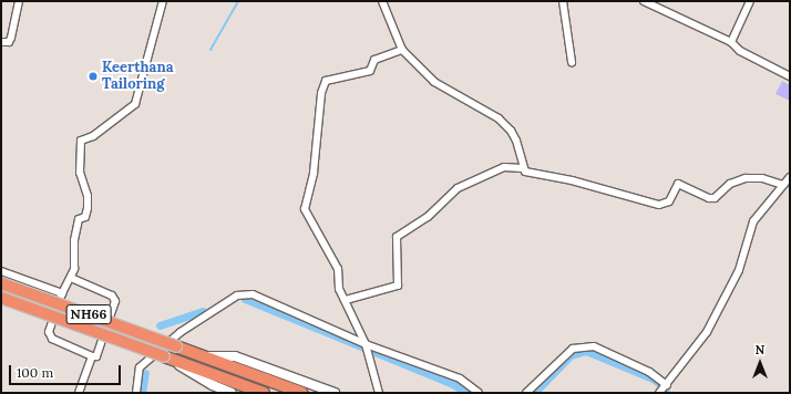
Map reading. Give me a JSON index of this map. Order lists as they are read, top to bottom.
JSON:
{
  "streets": {
    "highway": ["NH66"]
  },
  "places": ["Keerthana Tailoring"],
  "scale_bar": "100 m",
  "north": "top"
}
